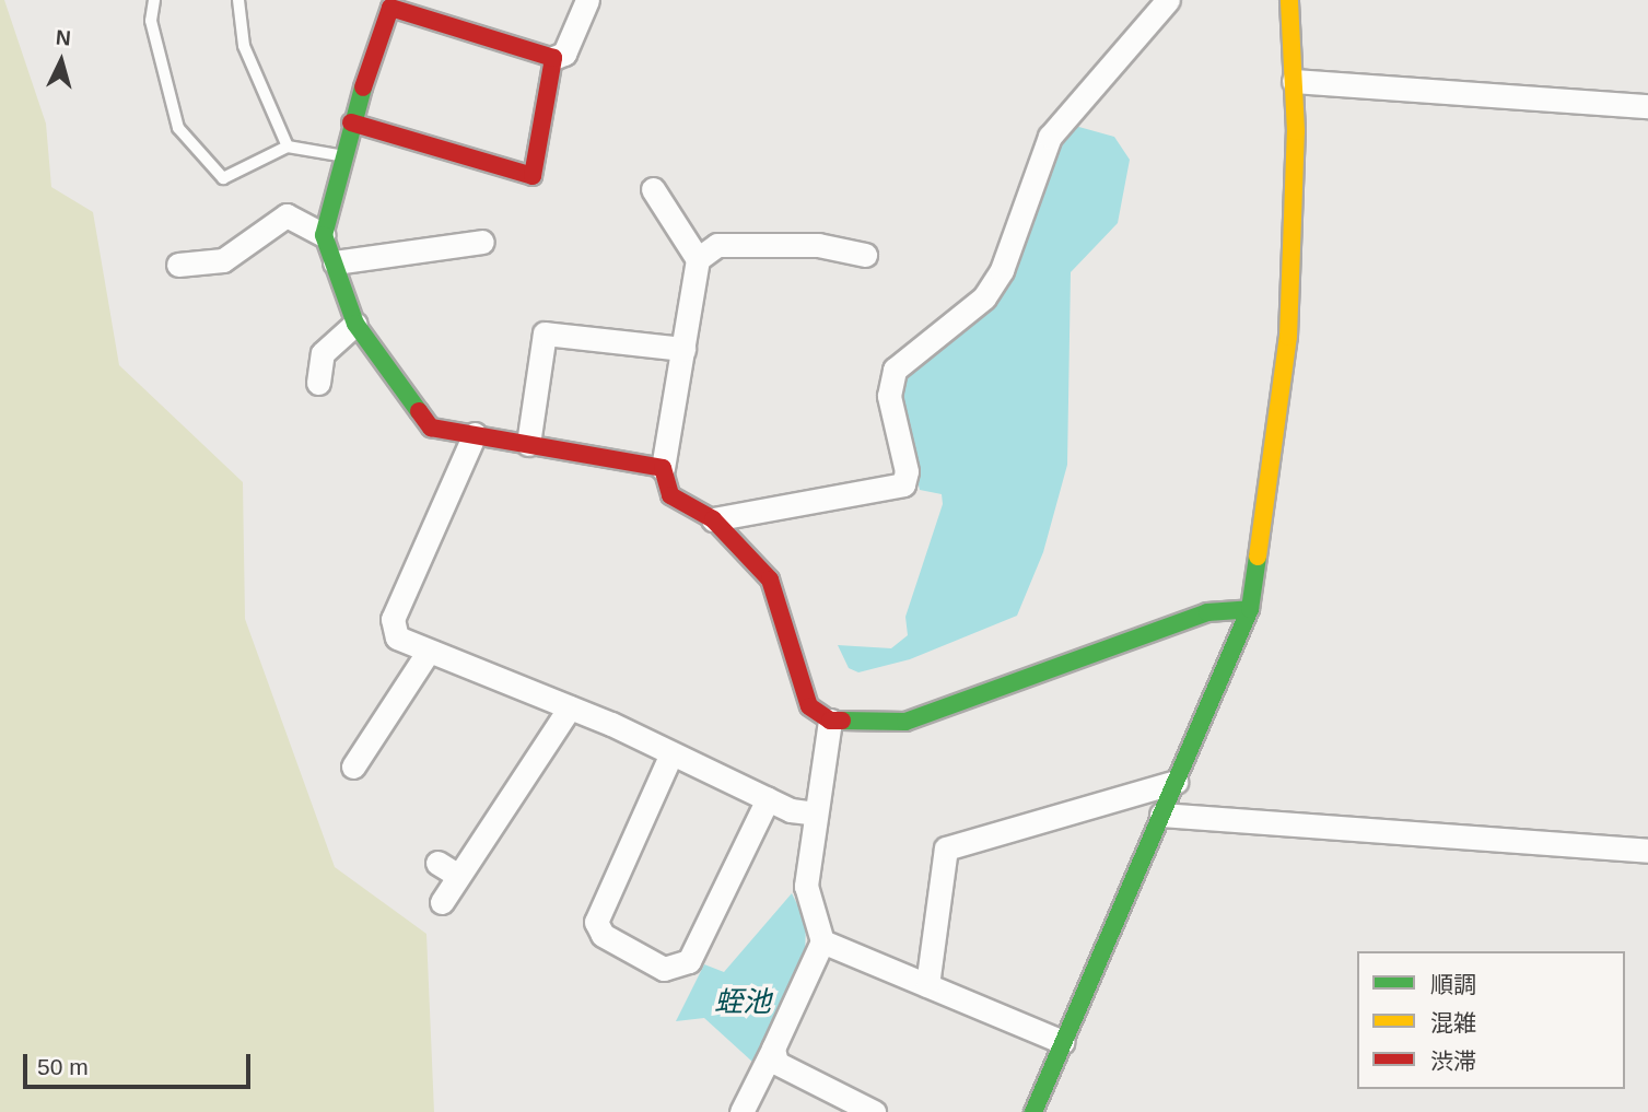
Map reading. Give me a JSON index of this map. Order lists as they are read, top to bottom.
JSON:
{
  "water": ["蛭池"],
  "legend": ["順調", "混雑", "渋滞"],
  "scale_bar": "50 m",
  "north": "top"
}
